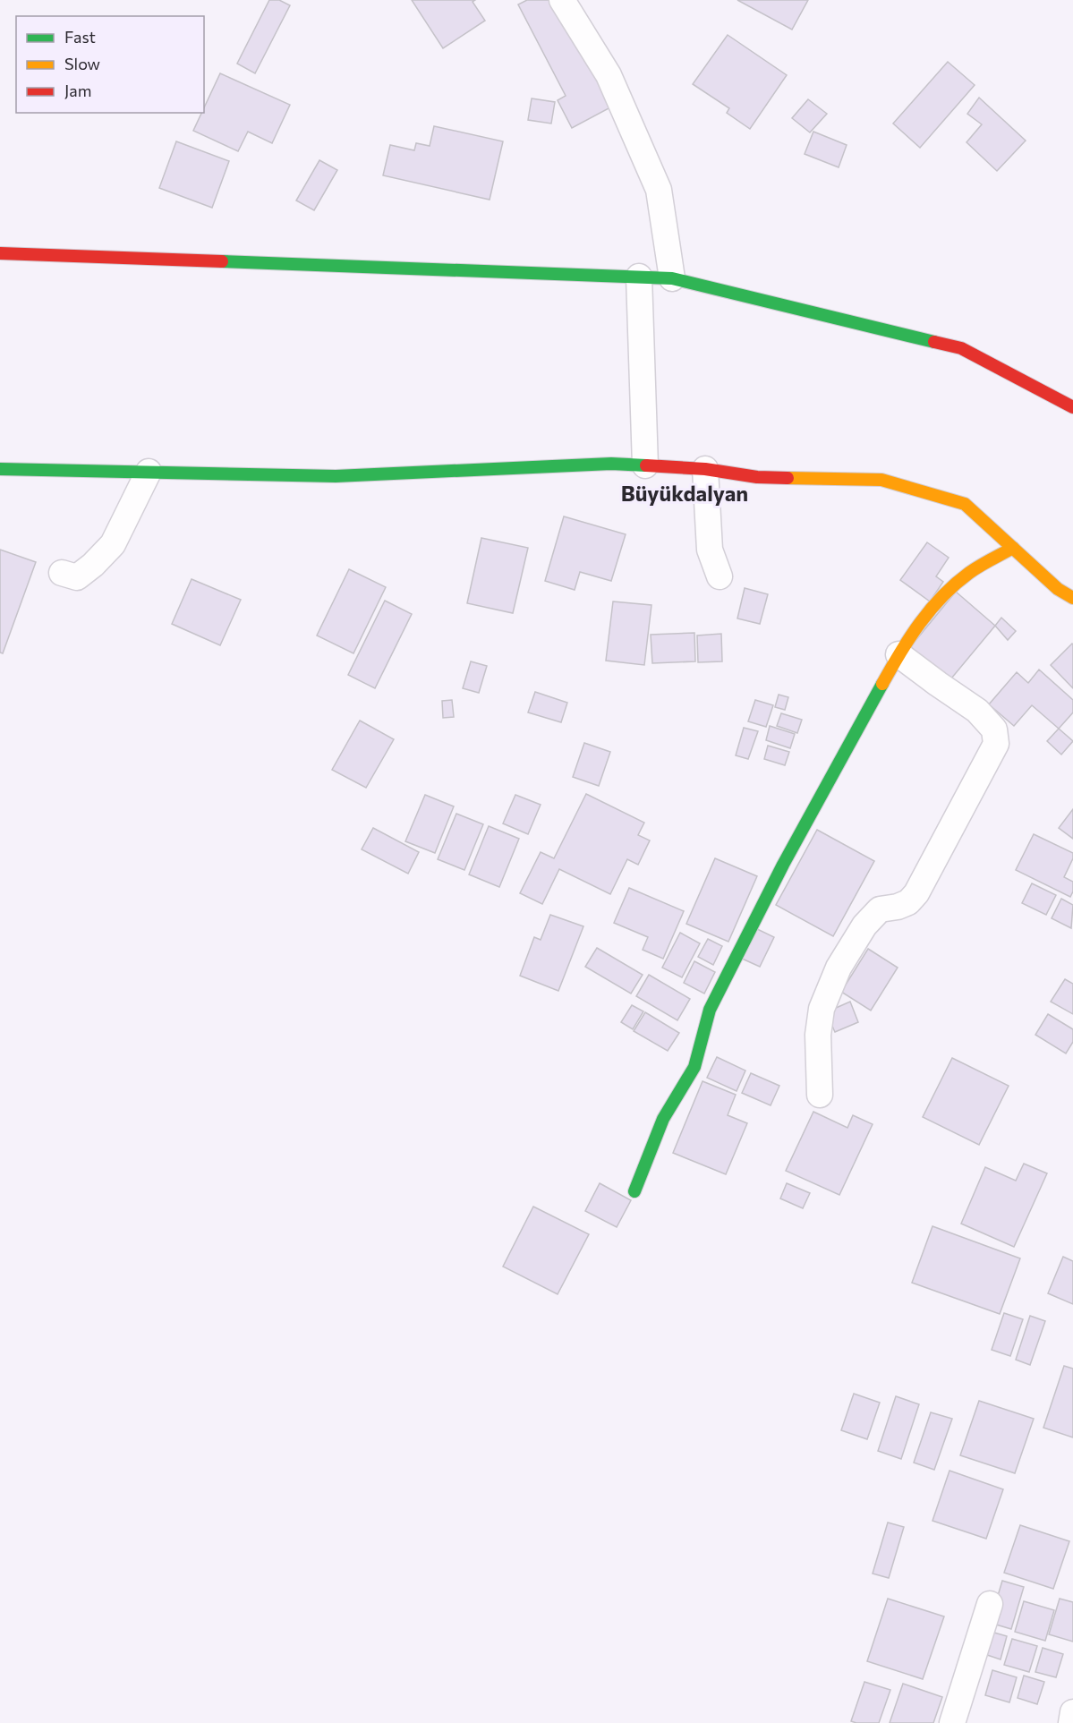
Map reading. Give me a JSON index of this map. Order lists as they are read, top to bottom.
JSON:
{
  "districts": ["Büyükdalyan"],
  "legend": ["Fast", "Slow", "Jam"]
}
